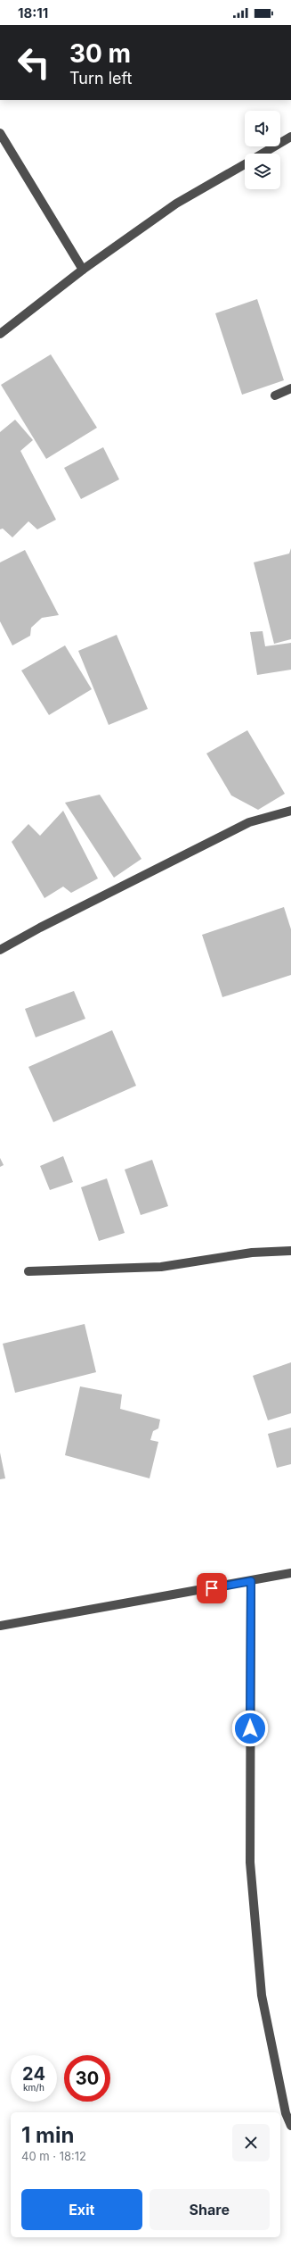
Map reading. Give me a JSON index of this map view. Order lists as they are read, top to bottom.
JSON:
{
  "page": {
    "status": "18:11",
    "turn": ["30 m", "Turn left"],
    "speed": "24 km/h",
    "limit": "30",
    "heading": ["1 min", "40 m · 18:12"],
    "buttons": ["Exit", "Share"]
  }
}
